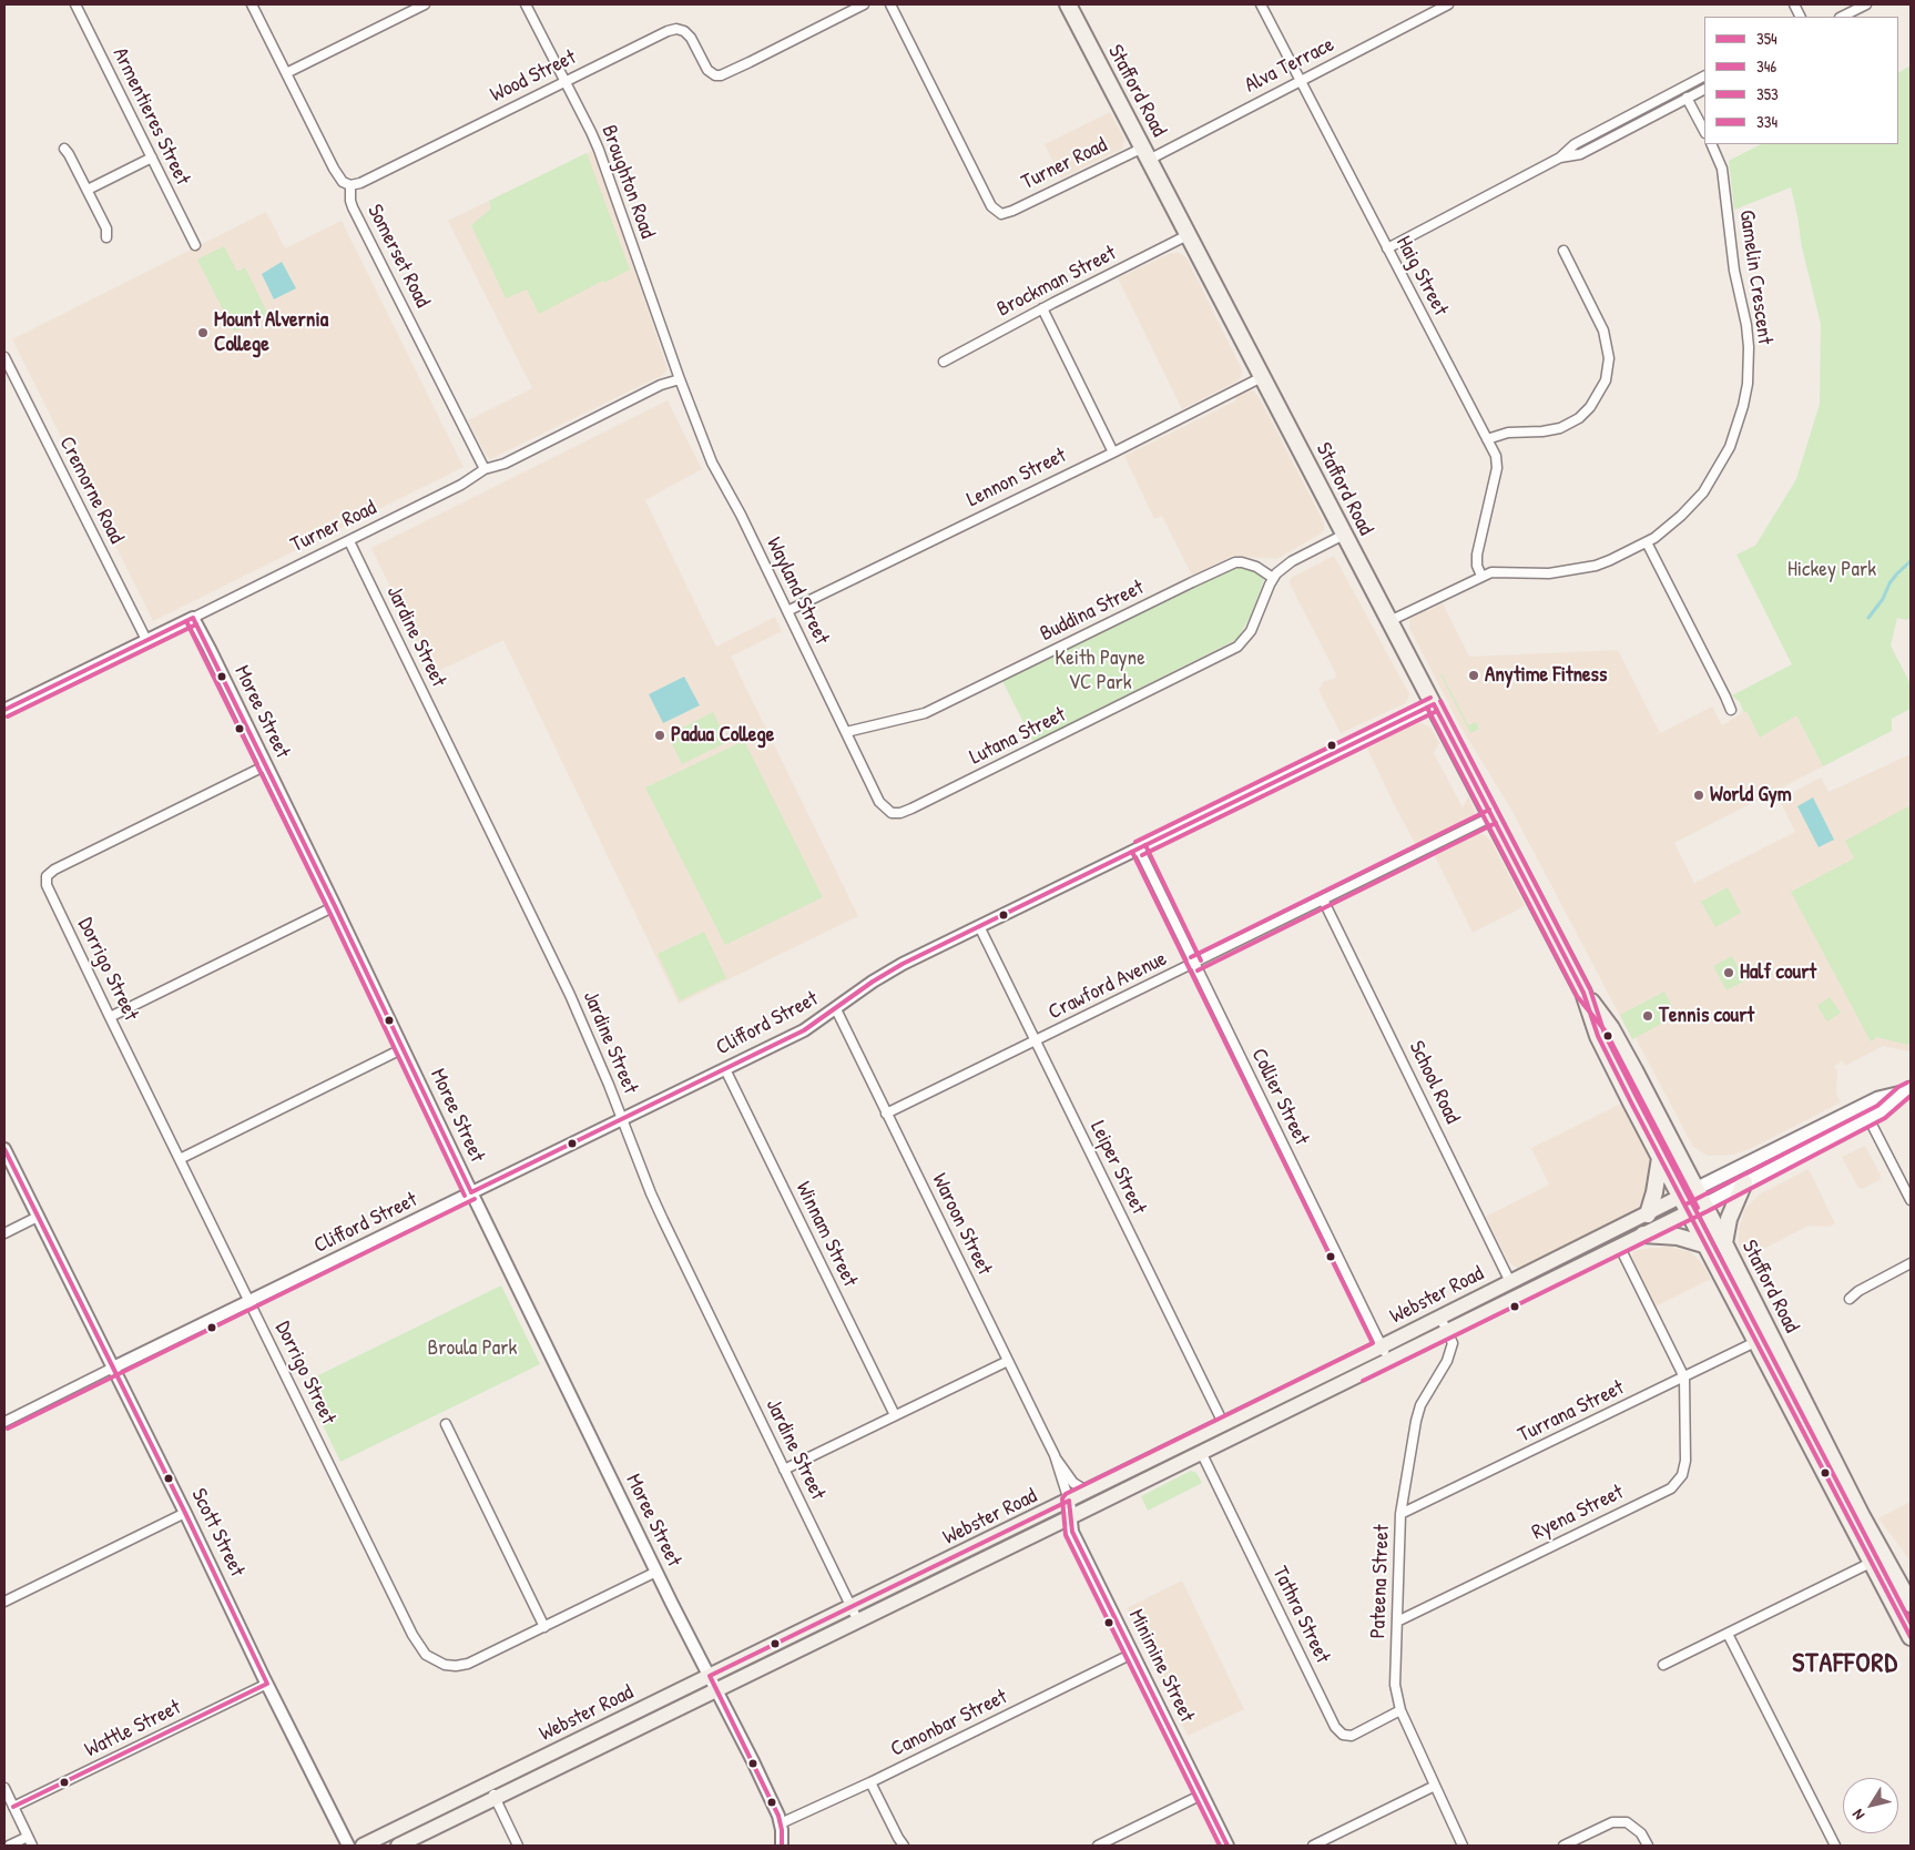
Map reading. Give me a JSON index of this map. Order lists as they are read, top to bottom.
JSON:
{
  "streets": {
    "highway": ["Stafford Road"],
    "main road": ["Webster Road"],
    "street": [
      "Alva Terrace",
      "Wood Street",
      "Armentieres Street",
      "Turner Road",
      "Broughton Road",
      "Somerset Road",
      "Haig Street",
      "Gamelin Crescent",
      "Brockman Street",
      "Lennon Street",
      "Cremorne Road",
      "Wayland Street",
      "Buddina Street",
      "Jardine Street",
      "Moree Street",
      "Lutana Street",
      "Dorrigo Street",
      "Crawford Avenue",
      "Clifford Street",
      "School Road",
      "Collier Street",
      "Leiper Street",
      "Waroon Street",
      "Winnam Street",
      "Turrana Street",
      "Ryena Street",
      "Scott Street",
      "Pateena Street",
      "Tathra Street",
      "Minimine Street",
      "Canonbar Street",
      "Wattle Street"
    ]
  },
  "crossings": [
    ["Alva Terrace", "Stafford Road"],
    ["Alva Terrace", "Turner Road"],
    ["Alva Terrace", "Haig Street"],
    ["Wood Street", "Broughton Road"],
    ["Wood Street", "Somerset Road"],
    ["Stafford Road", "Turner Road"],
    ["Stafford Road", "Gamelin Crescent"],
    ["Stafford Road", "Brockman Street"],
    ["Stafford Road", "Lennon Street"],
    ["Stafford Road", "Crawford Avenue"],
    ["Stafford Road", "Clifford Street"],
    ["Stafford Road", "Webster Road"],
    ["Stafford Road", "Turrana Street"],
    ["Turner Road", "Broughton Road"],
    ["Turner Road", "Somerset Road"],
    ["Turner Road", "Cremorne Road"],
    ["Turner Road", "Wayland Street"],
    ["Turner Road", "Jardine Street"],
    ["Turner Road", "Moree Street"],
    ["Broughton Road", "Wayland Street"],
    ["Haig Street", "Gamelin Crescent"],
    ["Lennon Street", "Wayland Street"],
    ["Wayland Street", "Buddina Street"],
    ["Wayland Street", "Lutana Street"],
    ["Buddina Street", "Lutana Street"],
    ["Jardine Street", "Clifford Street"],
    ["Jardine Street", "Webster Road"],
    ["Moree Street", "Dorrigo Street"],
    ["Moree Street", "Clifford Street"],
    ["Moree Street", "Webster Road"],
    ["Moree Street", "Canonbar Street"],
    ["Dorrigo Street", "Clifford Street"],
    ["Crawford Avenue", "School Road"],
    ["Crawford Avenue", "Collier Street"],
    ["Crawford Avenue", "Leiper Street"],
    ["Crawford Avenue", "Waroon Street"],
    ["Clifford Street", "Collier Street"],
    ["Clifford Street", "Leiper Street"],
    ["Clifford Street", "Waroon Street"],
    ["Clifford Street", "Winnam Street"],
    ["Clifford Street", "Scott Street"],
    ["School Road", "Webster Road"],
    ["Collier Street", "Webster Road"],
    ["Leiper Street", "Webster Road"],
    ["Waroon Street", "Webster Road"],
    ["Waroon Street", "Minimine Street"],
    ["Webster Road", "Pateena Street"],
    ["Webster Road", "Tathra Street"],
    ["Webster Road", "Minimine Street"],
    ["Turrana Street", "Ryena Street"],
    ["Turrana Street", "Pateena Street"],
    ["Ryena Street", "Pateena Street"],
    ["Scott Street", "Wattle Street"],
    ["Pateena Street", "Tathra Street"],
    ["Minimine Street", "Canonbar Street"]
  ],
  "districts": ["STAFFORD"],
  "parks": ["Hickey Park", "Keith Payne VC Park", "Broula Park"],
  "places": [
    "Mount Alvernia College",
    "Anytime Fitness",
    "Padua College",
    "World Gym",
    "Half court",
    "Tennis court"
  ],
  "lines": [
    "transit line 354",
    "transit line 334",
    "transit line 353",
    "transit line 346"
  ],
  "legend": [
    "354",
    "346",
    "353",
    "334"
  ],
  "north": "bottom left"
}
